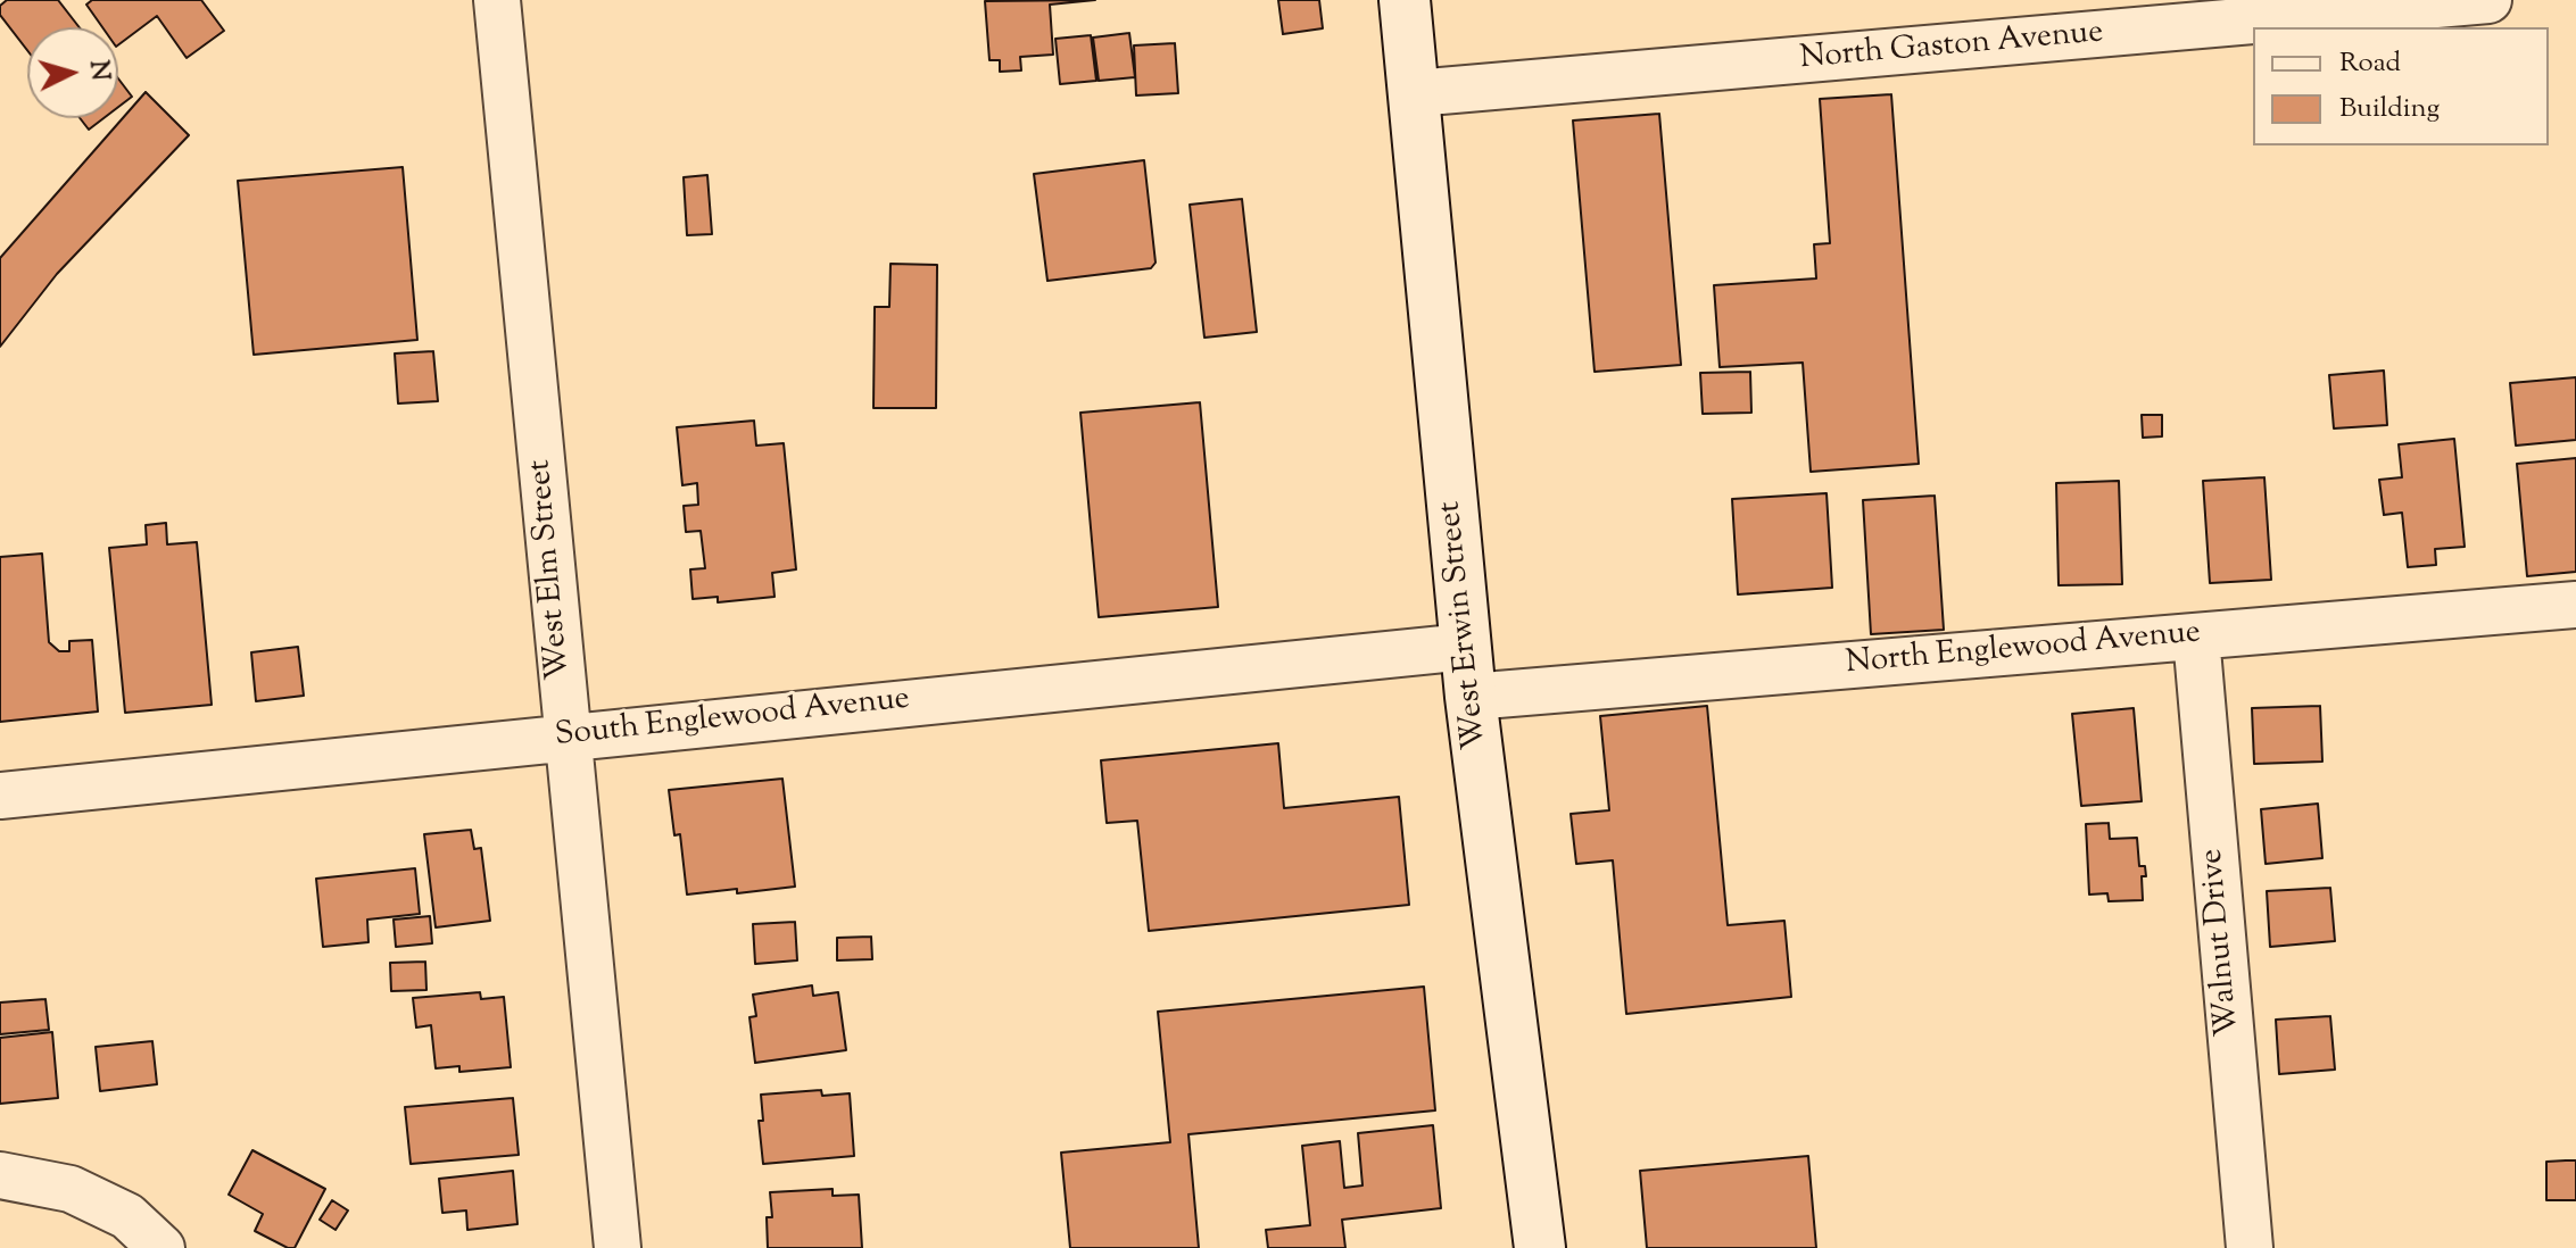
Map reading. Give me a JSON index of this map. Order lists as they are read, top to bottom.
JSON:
{
  "streets": {
    "main road": ["West Erwin Street"],
    "street": [
      "North Gaston Avenue",
      "West Elm Street",
      "North Englewood Avenue",
      "South Englewood Avenue",
      "Walnut Drive"
    ]
  },
  "crossings": [
    ["North Gaston Avenue", "West Erwin Street"],
    ["West Elm Street", "South Englewood Avenue"],
    ["West Erwin Street", "North Englewood Avenue"],
    ["West Erwin Street", "South Englewood Avenue"],
    ["North Englewood Avenue", "Walnut Drive"]
  ],
  "legend": ["Road", "Building"],
  "north": "right"
}
